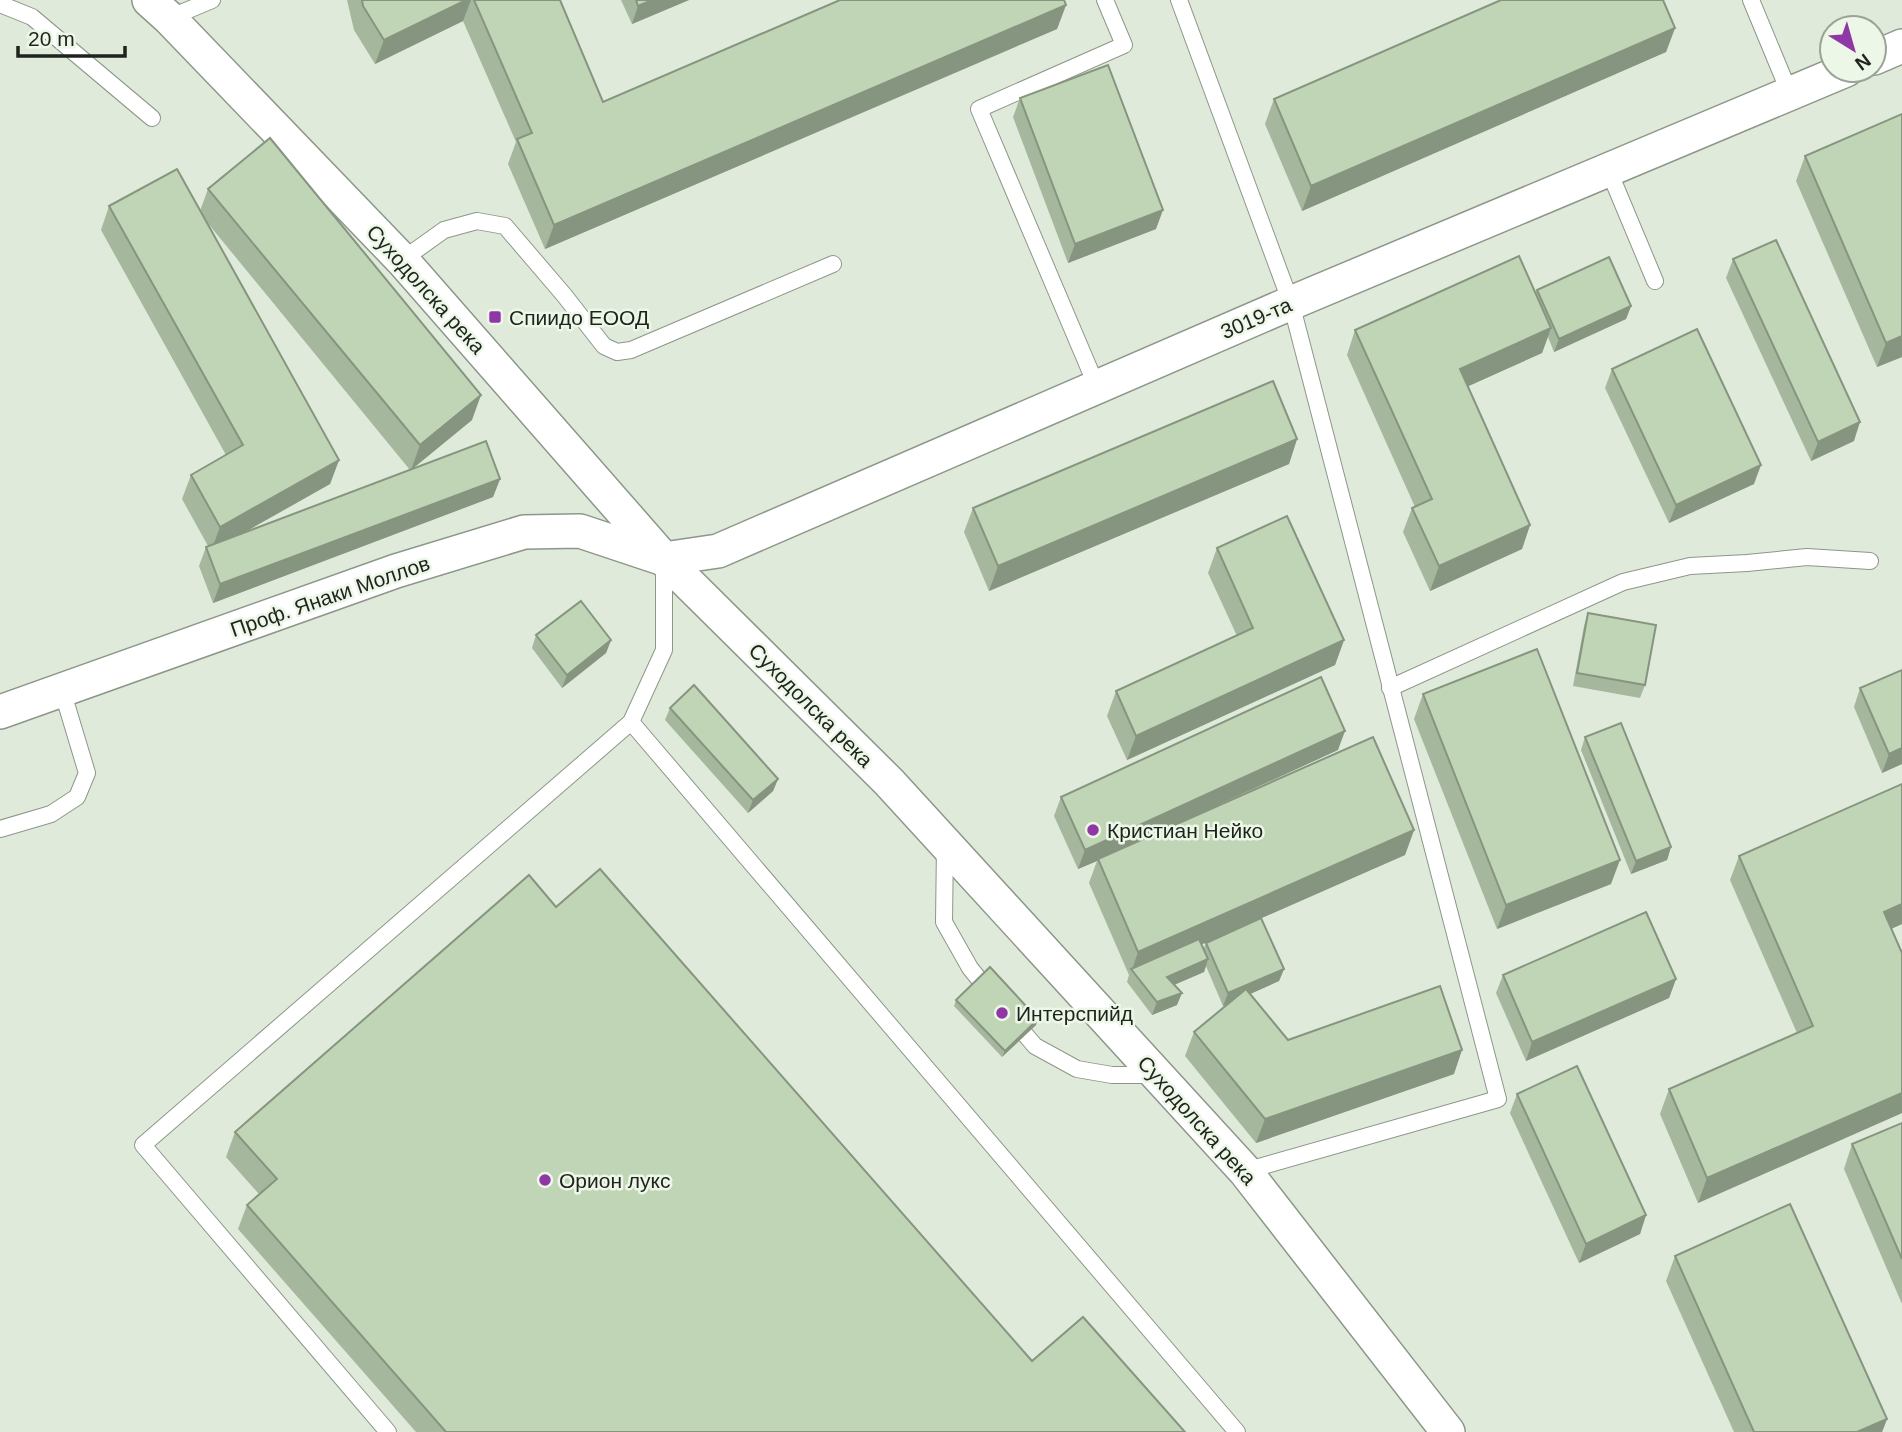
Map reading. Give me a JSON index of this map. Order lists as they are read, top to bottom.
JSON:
{
  "streets": {
    "street": ["Суходолска река", "3019-та", "Проф. Янаки Моллов"]
  },
  "crossings": [
    ["Суходолска река", "3019-та"],
    ["Суходолска река", "Проф. Янаки Моллов"],
    ["3019-та", "Проф. Янаки Моллов"]
  ],
  "places": {
    "transit": ["Спиидо ЕООД"],
    "other": ["Кристиан Нейко", "Интерспийд", "Орион лукс"]
  },
  "scale_bar": "20 m",
  "north": "bottom right"
}
